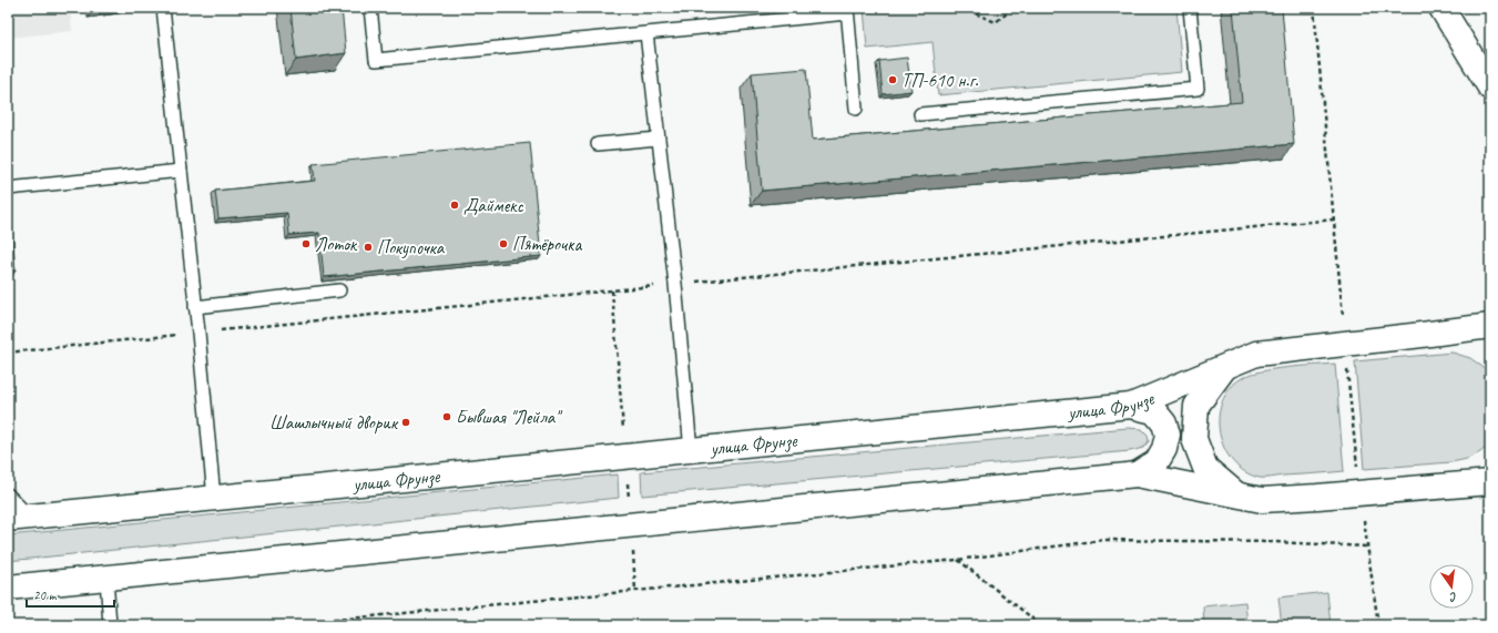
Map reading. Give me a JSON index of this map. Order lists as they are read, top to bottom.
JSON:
{
  "streets": {
    "main road": ["улица Фрунзе"]
  },
  "places": [
    "ТП-610 н.г.",
    "Даймекс",
    "Лоток",
    "Пятёрочка",
    "Покупочка",
    "Бывшая \"Лейла\"",
    "Шашлычный дворик"
  ],
  "scale_bar": "20 m",
  "north": "bottom"
}
